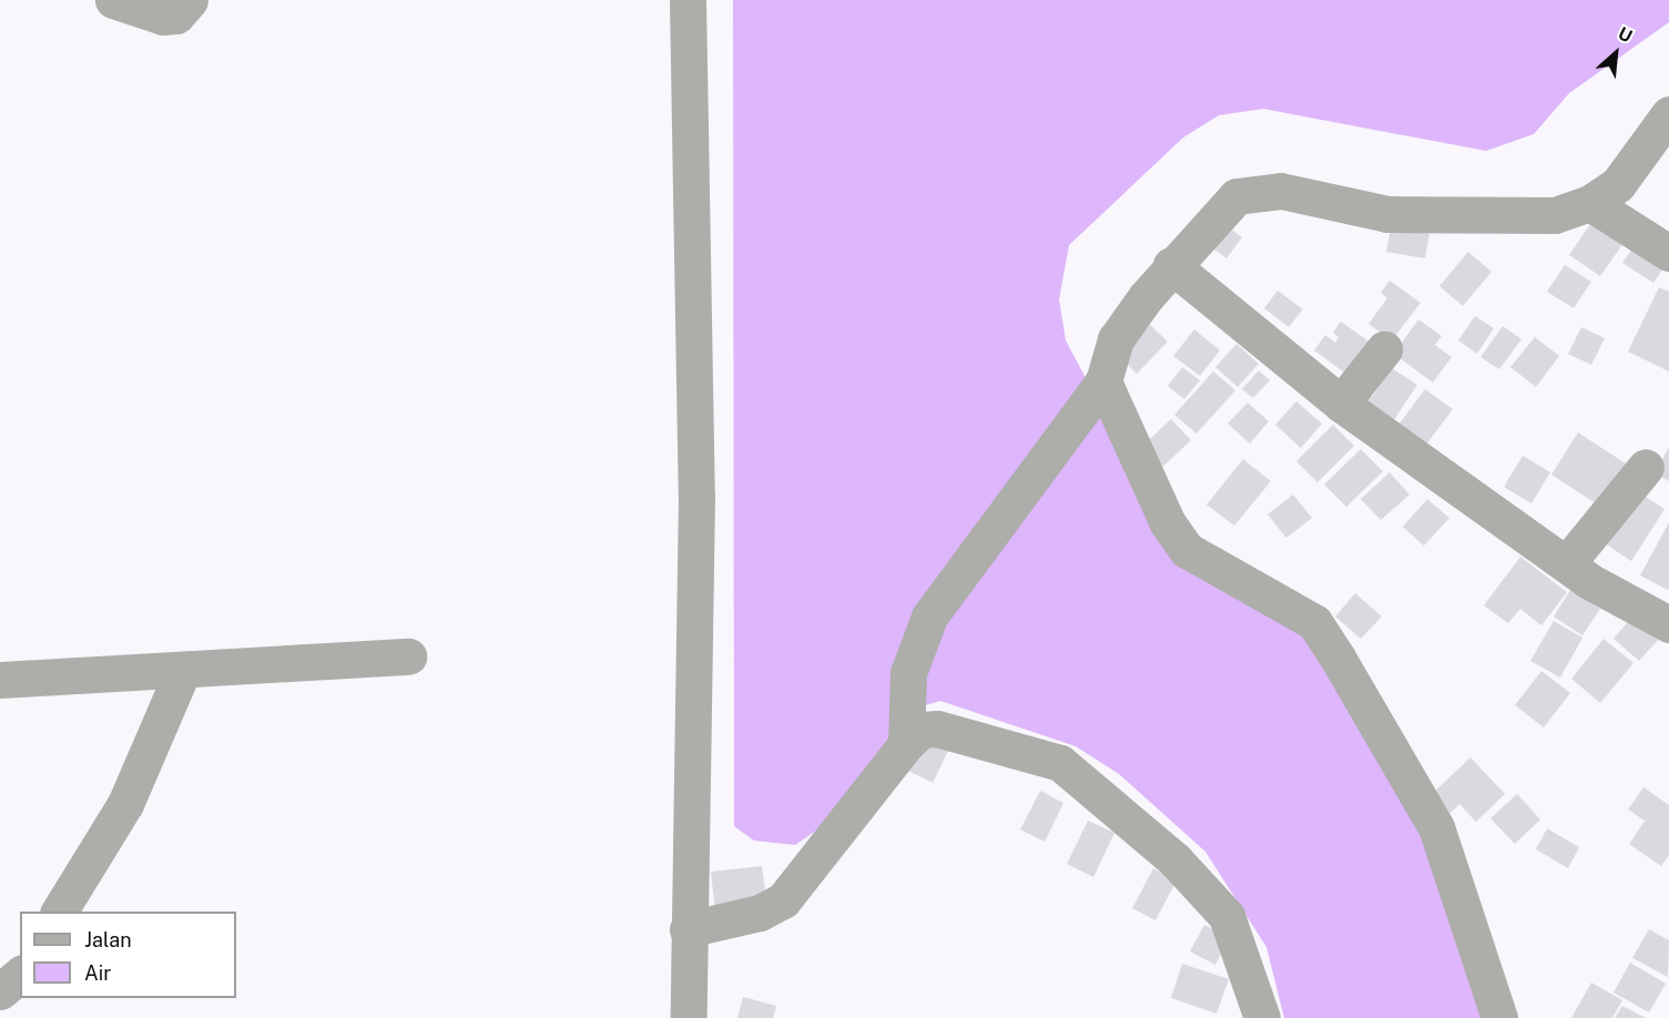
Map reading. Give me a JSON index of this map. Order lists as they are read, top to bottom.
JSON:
{
  "legend": ["Jalan", "Air"],
  "north": "top right"
}
